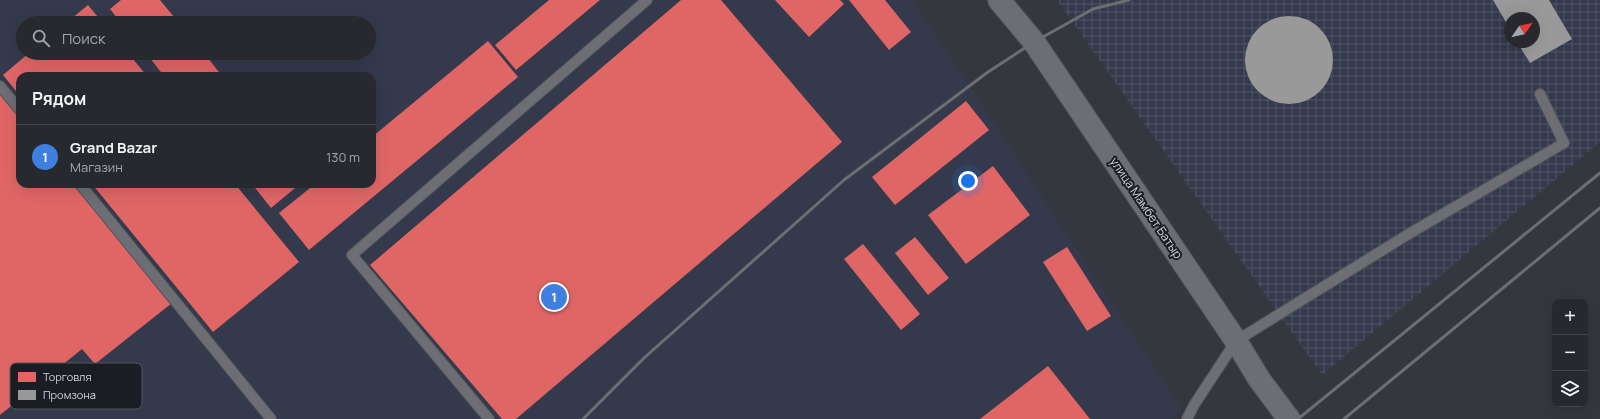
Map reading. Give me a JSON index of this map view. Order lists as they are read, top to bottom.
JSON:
{
  "streets": {
    "main road": ["улица Мамбет Батыр"]
  },
  "legend": ["Торговля", "Промзона"],
  "north": "top right",
  "page": {
    "search": "Поиск",
    "heading": "Рядом",
    "list": [
      {
        "mark": "1",
        "name": "Grand Bazar",
        "note": "Магазин",
        "value": "130 m"
      }
    ],
    "pins": "1",
    "map_buttons": ["+", "−"]
  }
}
